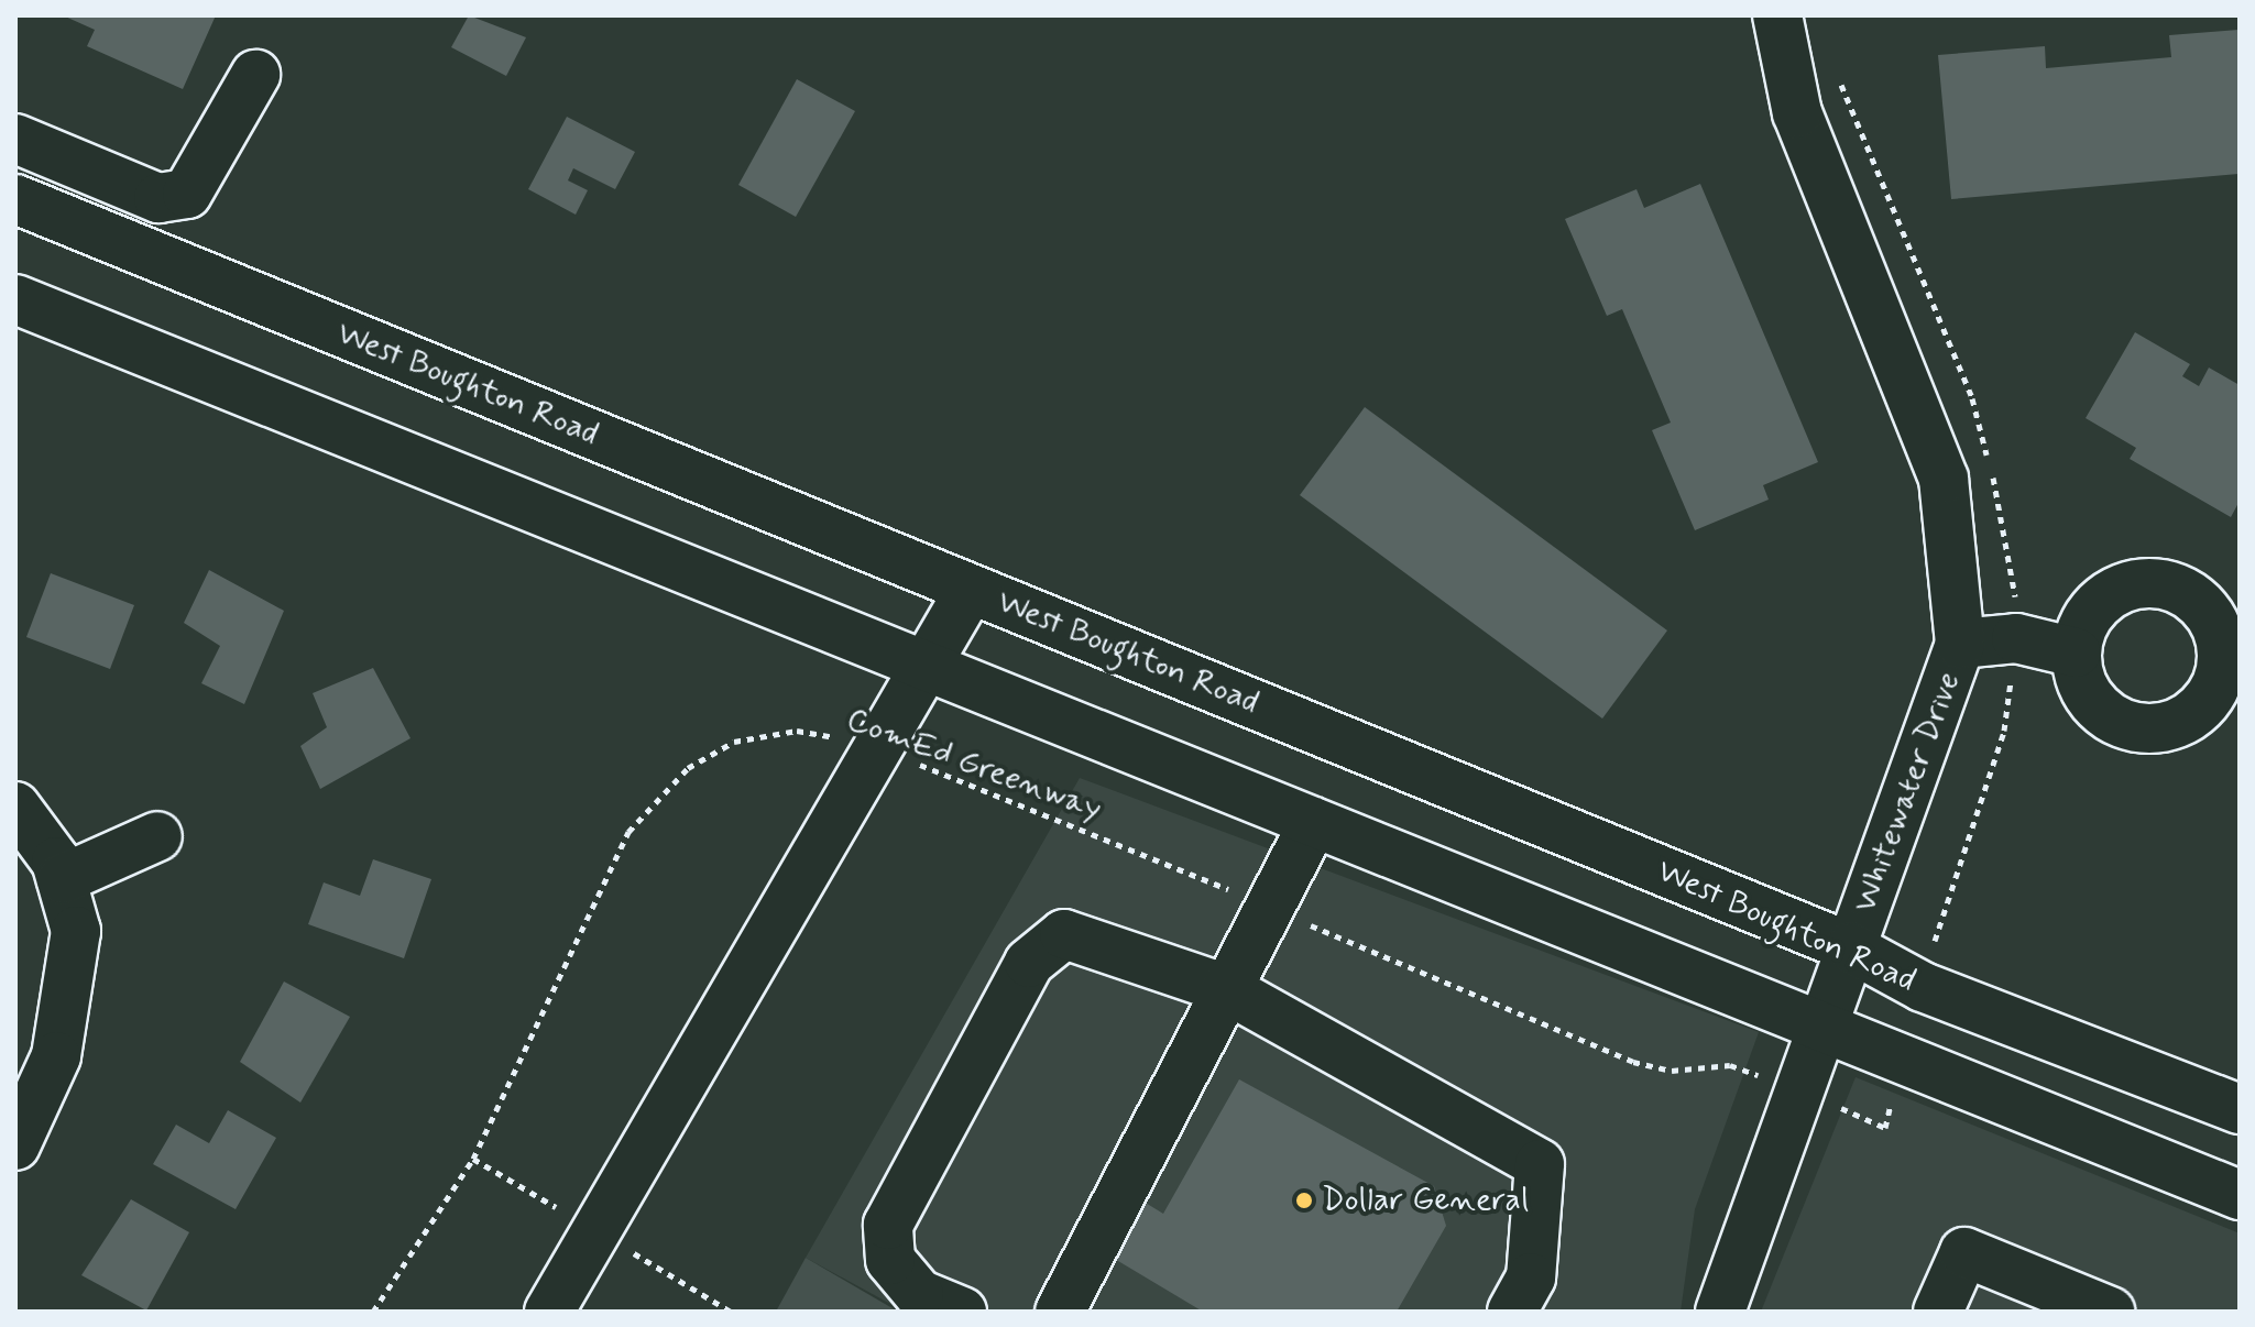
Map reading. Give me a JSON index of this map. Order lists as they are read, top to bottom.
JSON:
{
  "streets": {
    "main road": ["West Boughton Road", "Whitewater Drive"],
    "path": ["ComEd Greenway"]
  },
  "crossings": [
    ["West Boughton Road", "Whitewater Drive"]
  ],
  "places": ["Dollar General"]
}
